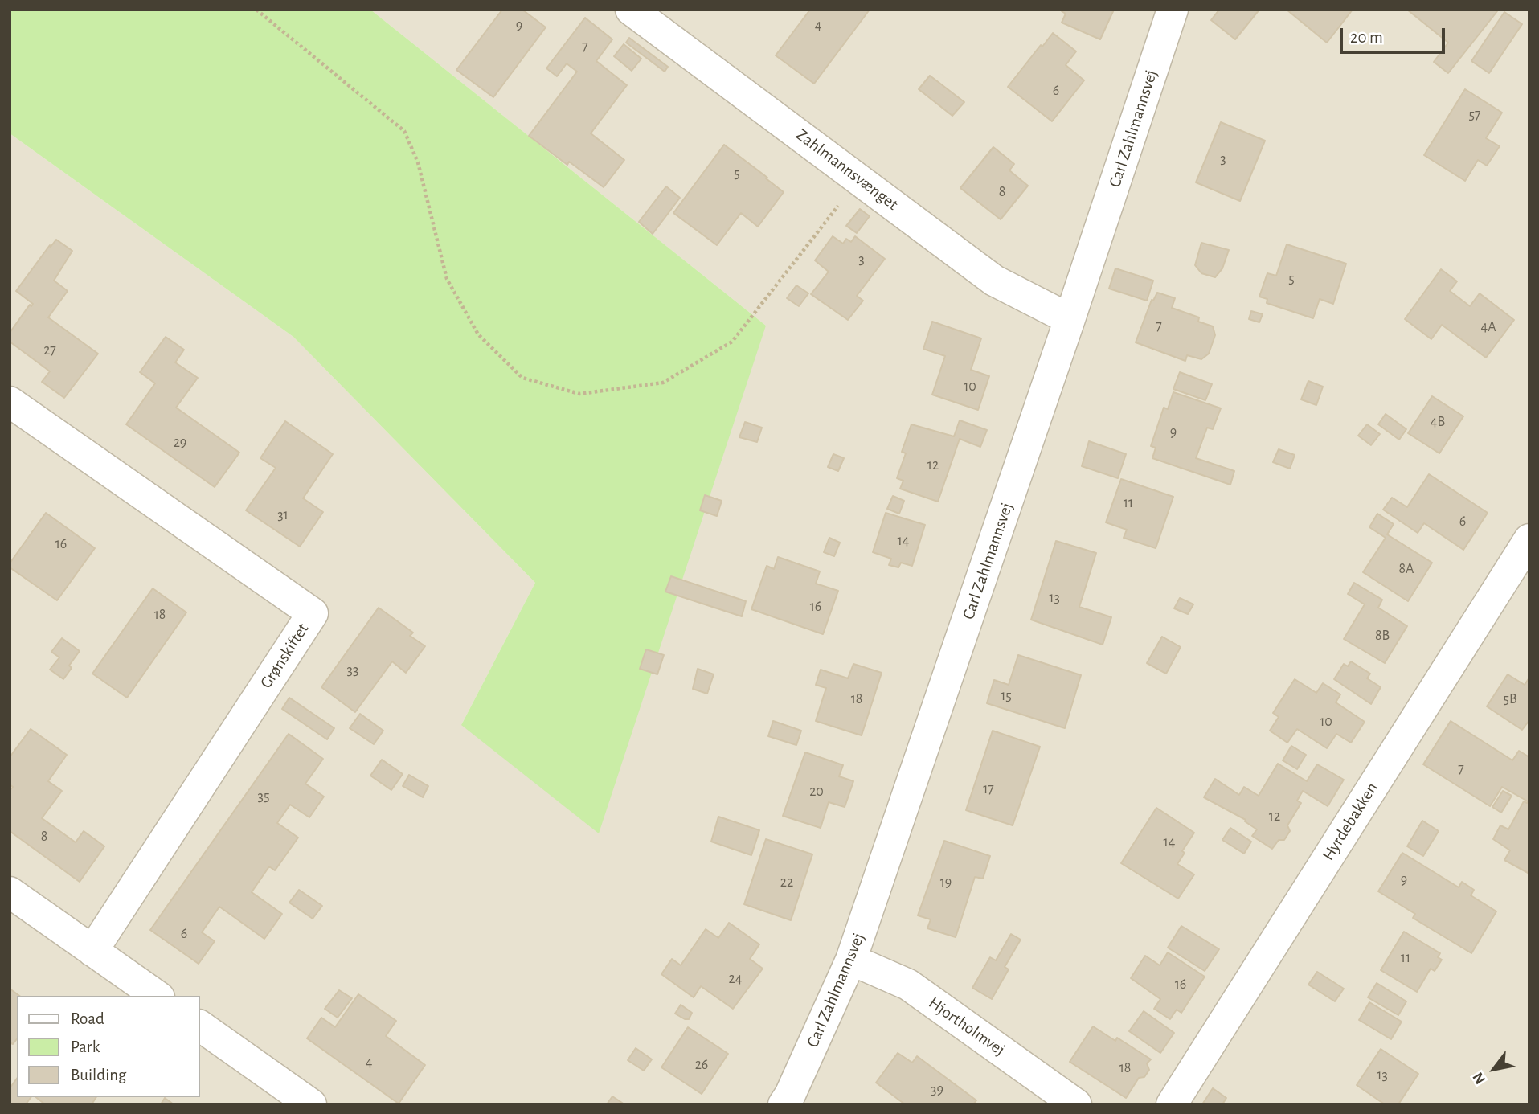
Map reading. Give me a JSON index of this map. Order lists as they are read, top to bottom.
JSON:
{
  "streets": {
    "street": [
      "Carl Zahlmannsvej",
      "Zahlmannsvænget",
      "Grønskiftet",
      "Hyrdebakken",
      "Hjortholmvej"
    ]
  },
  "crossings": [
    ["Carl Zahlmannsvej", "Zahlmannsvænget"],
    ["Carl Zahlmannsvej", "Hjortholmvej"]
  ],
  "house_numbers": [
    "9",
    "4",
    "7",
    "6",
    "57",
    "3",
    "5",
    "8",
    "3",
    "5",
    "7",
    "4A",
    "27",
    "10",
    "4B",
    "9",
    "29",
    "12",
    "11",
    "31",
    "6",
    "14",
    "16",
    "8A",
    "13",
    "16",
    "18",
    "8B",
    "33",
    "15",
    "18",
    "5B",
    "10",
    "7",
    "17",
    "20",
    "35",
    "12",
    "8",
    "14",
    "9",
    "22",
    "19",
    "6",
    "11",
    "24",
    "16",
    "4",
    "26",
    "18",
    "13",
    "39"
  ],
  "legend": ["Road", "Park", "Building"],
  "scale_bar": "20 m",
  "north": "bottom left"
}
